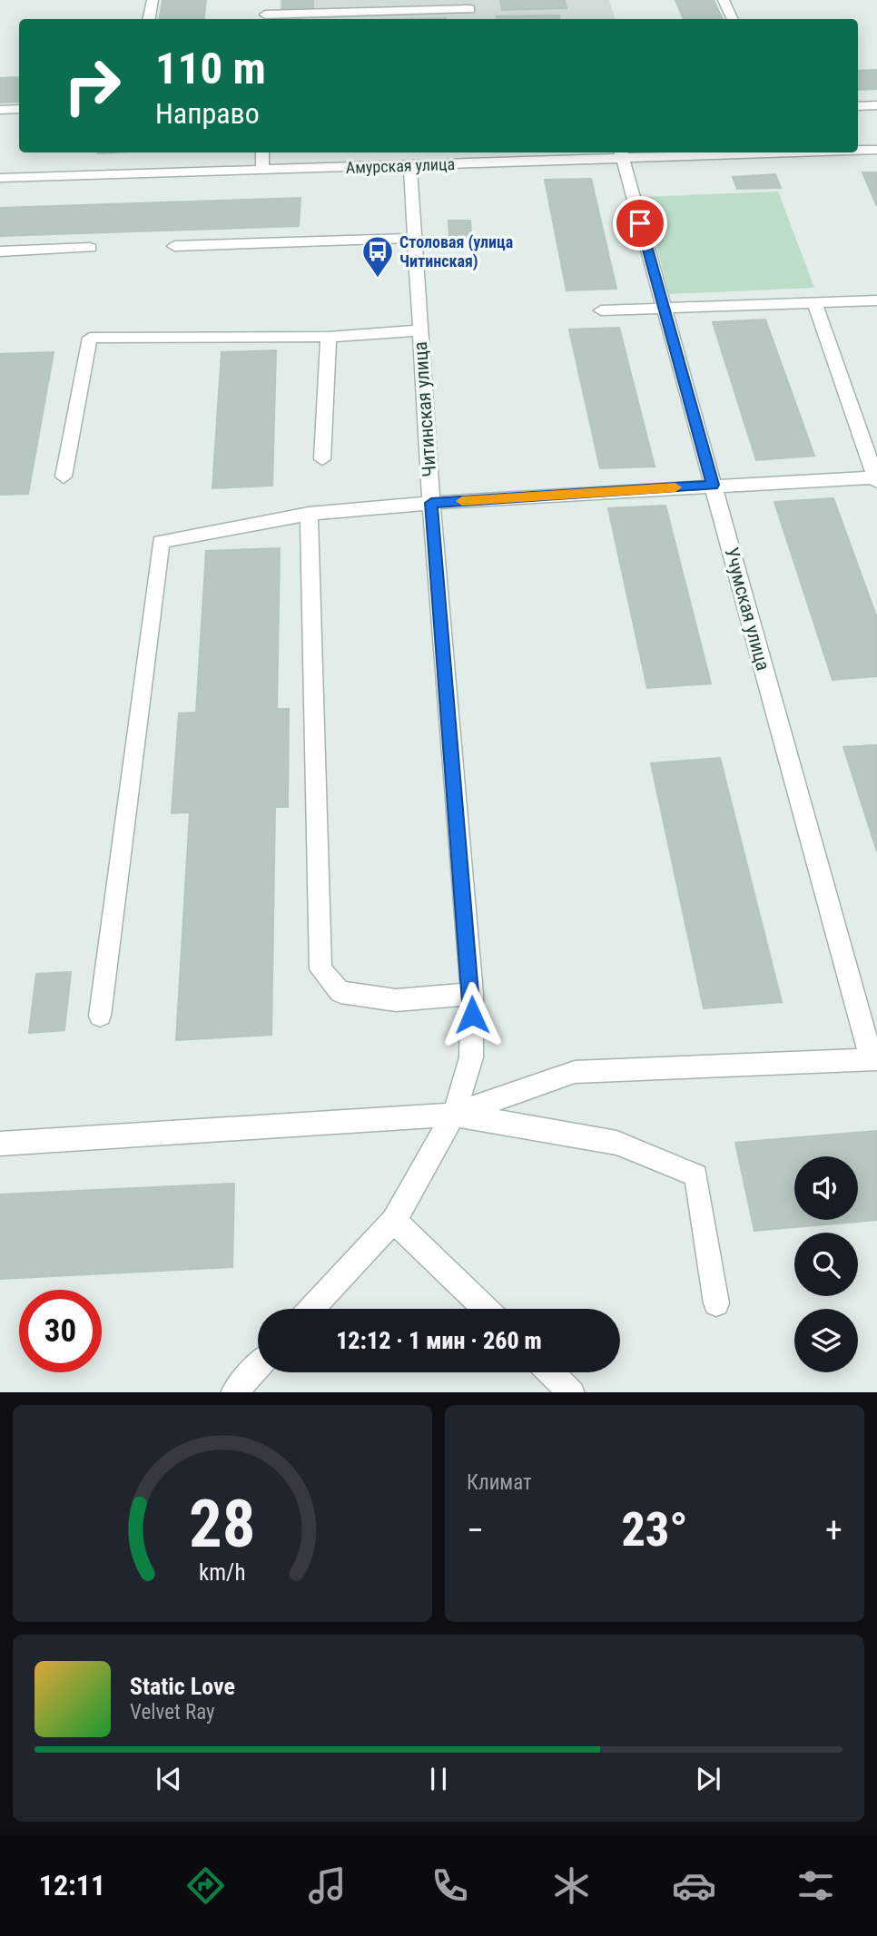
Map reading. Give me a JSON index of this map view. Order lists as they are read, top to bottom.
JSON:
{
  "streets": {
    "street": ["Амурская улица", "Читинская улица", "Учумская улица"]
  },
  "crossings": [
    ["Амурская улица", "Читинская улица"],
    ["Амурская улица", "Учумская улица"]
  ],
  "places": {
    "bus stop": ["Столовая (улица Читинская)"]
  },
  "page": {
    "turn": ["110 m", "Направо"],
    "limit": "30",
    "trip": "12:12 · 1 мин · 260 m",
    "tile": "Климат",
    "heat": ["−", "23°", "+"],
    "song": ["Static Love", "Velvet Ray"],
    "tabs": "12:11",
    "gauge": ["28", "km/h"]
  }
}
